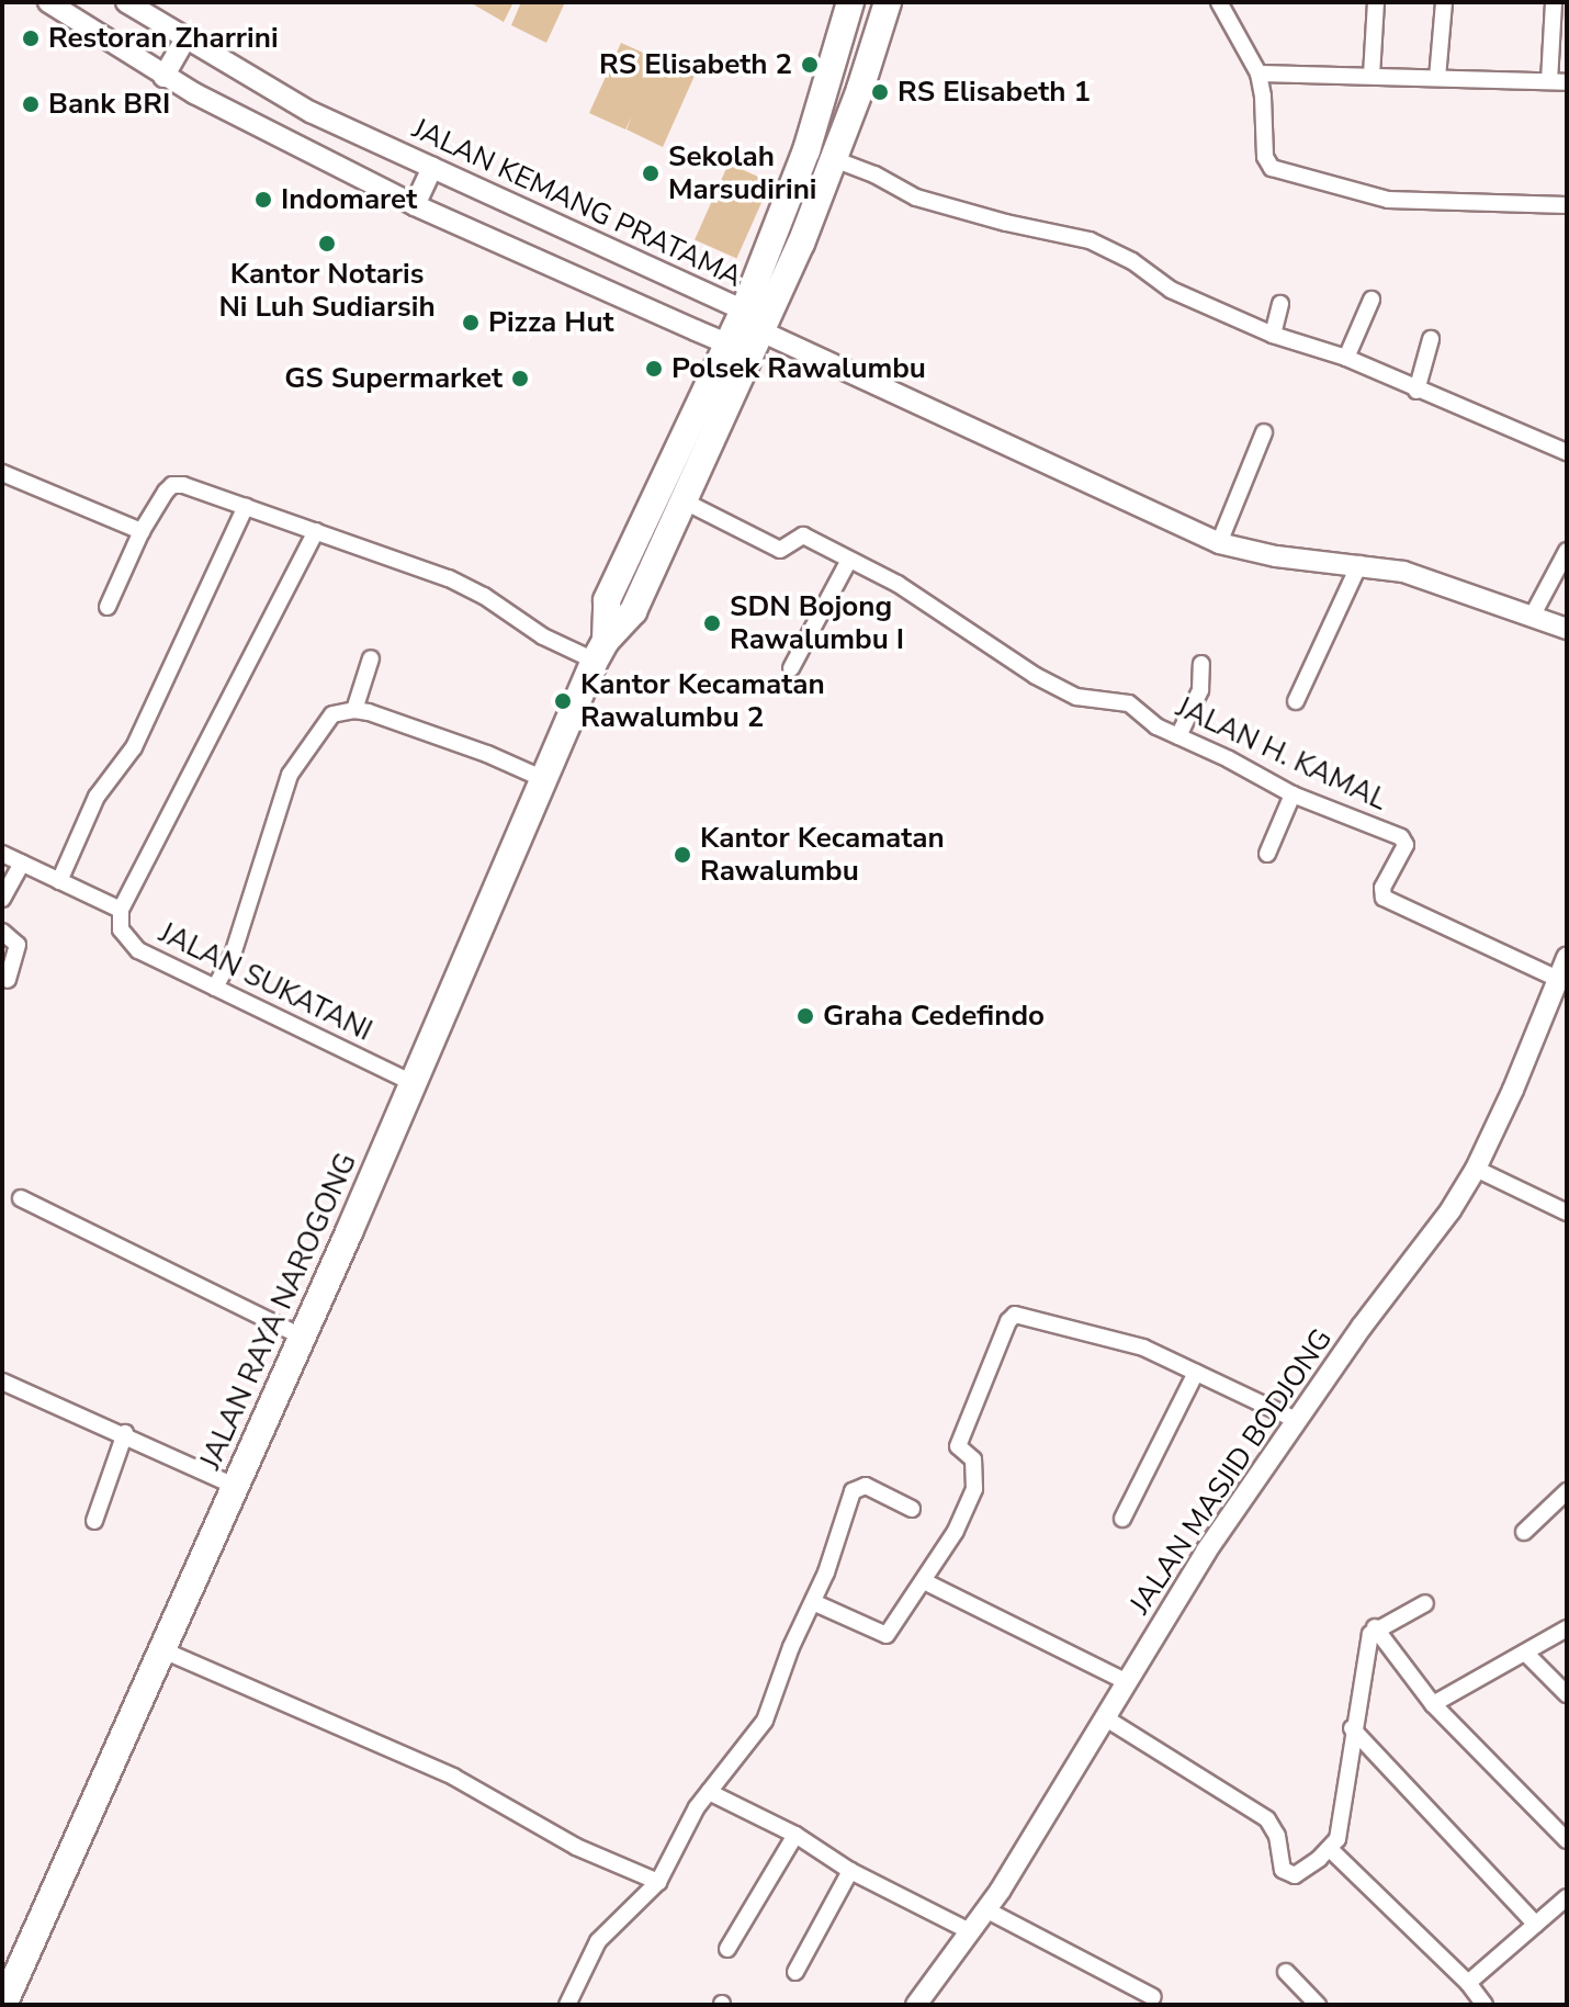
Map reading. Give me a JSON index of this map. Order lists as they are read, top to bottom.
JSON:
{
  "streets": {
    "main road": ["JALAN RAYA NAROGONG"],
    "street": [
      "JALAN KEMANG PRATAMA",
      "JALAN H. KAMAL",
      "JALAN SUKATANI",
      "JALAN MASJID BODJONG"
    ]
  },
  "crossings": [
    ["JALAN H. KAMAL", "JALAN RAYA NAROGONG"],
    ["JALAN H. KAMAL", "JALAN MASJID BODJONG"],
    ["JALAN SUKATANI", "JALAN RAYA NAROGONG"]
  ],
  "places": [
    "Restoran Zharrini",
    "RS Elisabeth 2",
    "RS Elisabeth 1",
    "Bank BRI",
    "Sekolah Marsudirini",
    "Indomaret",
    "Kantor Notaris Ni Luh Sudiarsih",
    "Pizza Hut",
    "Polsek Rawalumbu",
    "GS Supermarket",
    "SDN Bojong Rawalumbu I",
    "Kantor Kecamatan Rawalumbu 2",
    "Kantor Kecamatan Rawalumbu",
    "Graha Cedefindo"
  ]
}
